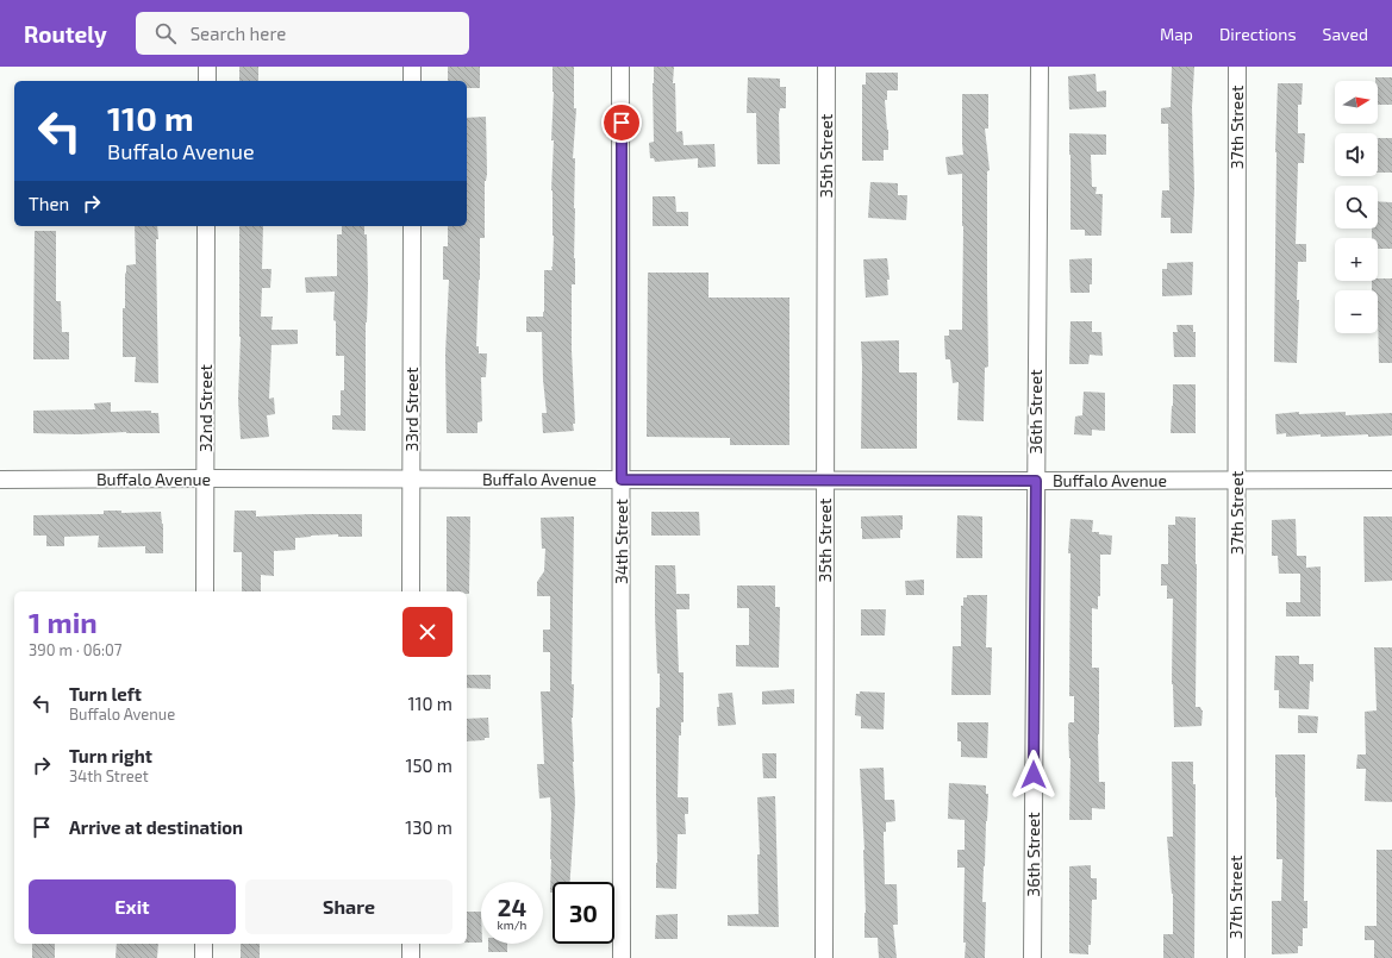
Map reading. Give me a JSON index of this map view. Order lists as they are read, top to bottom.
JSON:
{
  "streets": {
    "street": [
      "37th Street",
      "35th Street",
      "32nd Street",
      "33rd Street",
      "36th Street",
      "Buffalo Avenue",
      "34th Street"
    ]
  },
  "crossings": [
    ["37th Street", "Buffalo Avenue"],
    ["35th Street", "Buffalo Avenue"],
    ["32nd Street", "Buffalo Avenue"],
    ["33rd Street", "Buffalo Avenue"],
    ["36th Street", "Buffalo Avenue"],
    ["Buffalo Avenue", "34th Street"]
  ],
  "north": "right",
  "page": {
    "header": "Routely",
    "search": "Search here",
    "nav": ["Map", "Directions", "Saved"],
    "map_buttons": ["+", "−"],
    "turn": ["110 m", "Buffalo Avenue"],
    "then": "Then",
    "heading": ["1 min", "390 m · 06:07"],
    "list": [
      {
        "name": "Turn left",
        "note": "Buffalo Avenue",
        "value": "110 m"
      },
      {
        "name": "Turn right",
        "note": "34th Street",
        "value": "150 m"
      },
      {
        "name": "Arrive at destination",
        "value": "130 m"
      }
    ],
    "buttons": ["Exit", "Share"],
    "speed": "24 km/h",
    "limit": "30"
  }
}
